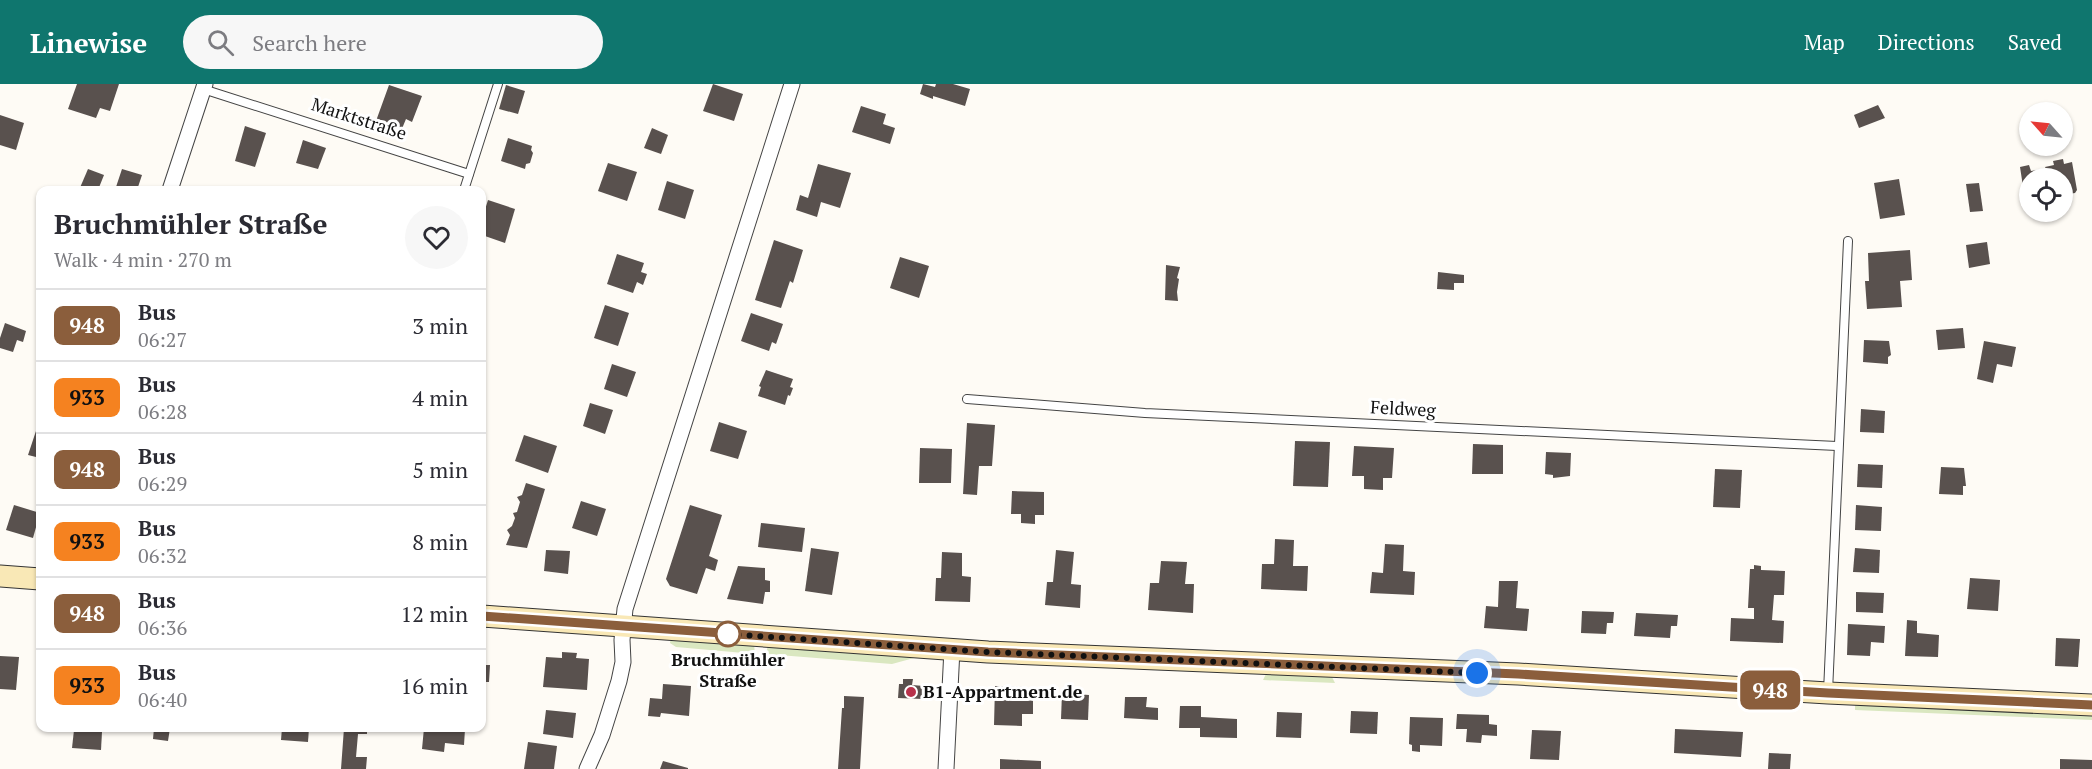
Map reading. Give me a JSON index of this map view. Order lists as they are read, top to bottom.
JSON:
{
  "streets": {
    "street": ["Marktstraße"],
    "lane": ["Feldweg"]
  },
  "places": ["Bruchmühler Straße", "B1-Appartment.de"],
  "lines": ["bus line 948"],
  "north": "top left",
  "page": {
    "header": "Linewise",
    "search": "Search here",
    "nav": ["Map", "Directions", "Saved"],
    "on_map": "948",
    "heading": ["Bruchmühler Straße", "Walk · 4 min · 270 m"],
    "list": [
      {
        "mark": "948",
        "name": "Bus",
        "note": "06:27",
        "value": "3 min"
      },
      {
        "mark": "933",
        "name": "Bus",
        "note": "06:28",
        "value": "4 min"
      },
      {
        "mark": "948",
        "name": "Bus",
        "note": "06:29",
        "value": "5 min"
      },
      {
        "mark": "933",
        "name": "Bus",
        "note": "06:32",
        "value": "8 min"
      },
      {
        "mark": "948",
        "name": "Bus",
        "note": "06:36",
        "value": "12 min"
      },
      {
        "mark": "933",
        "name": "Bus",
        "note": "06:40",
        "value": "16 min"
      }
    ]
  }
}
